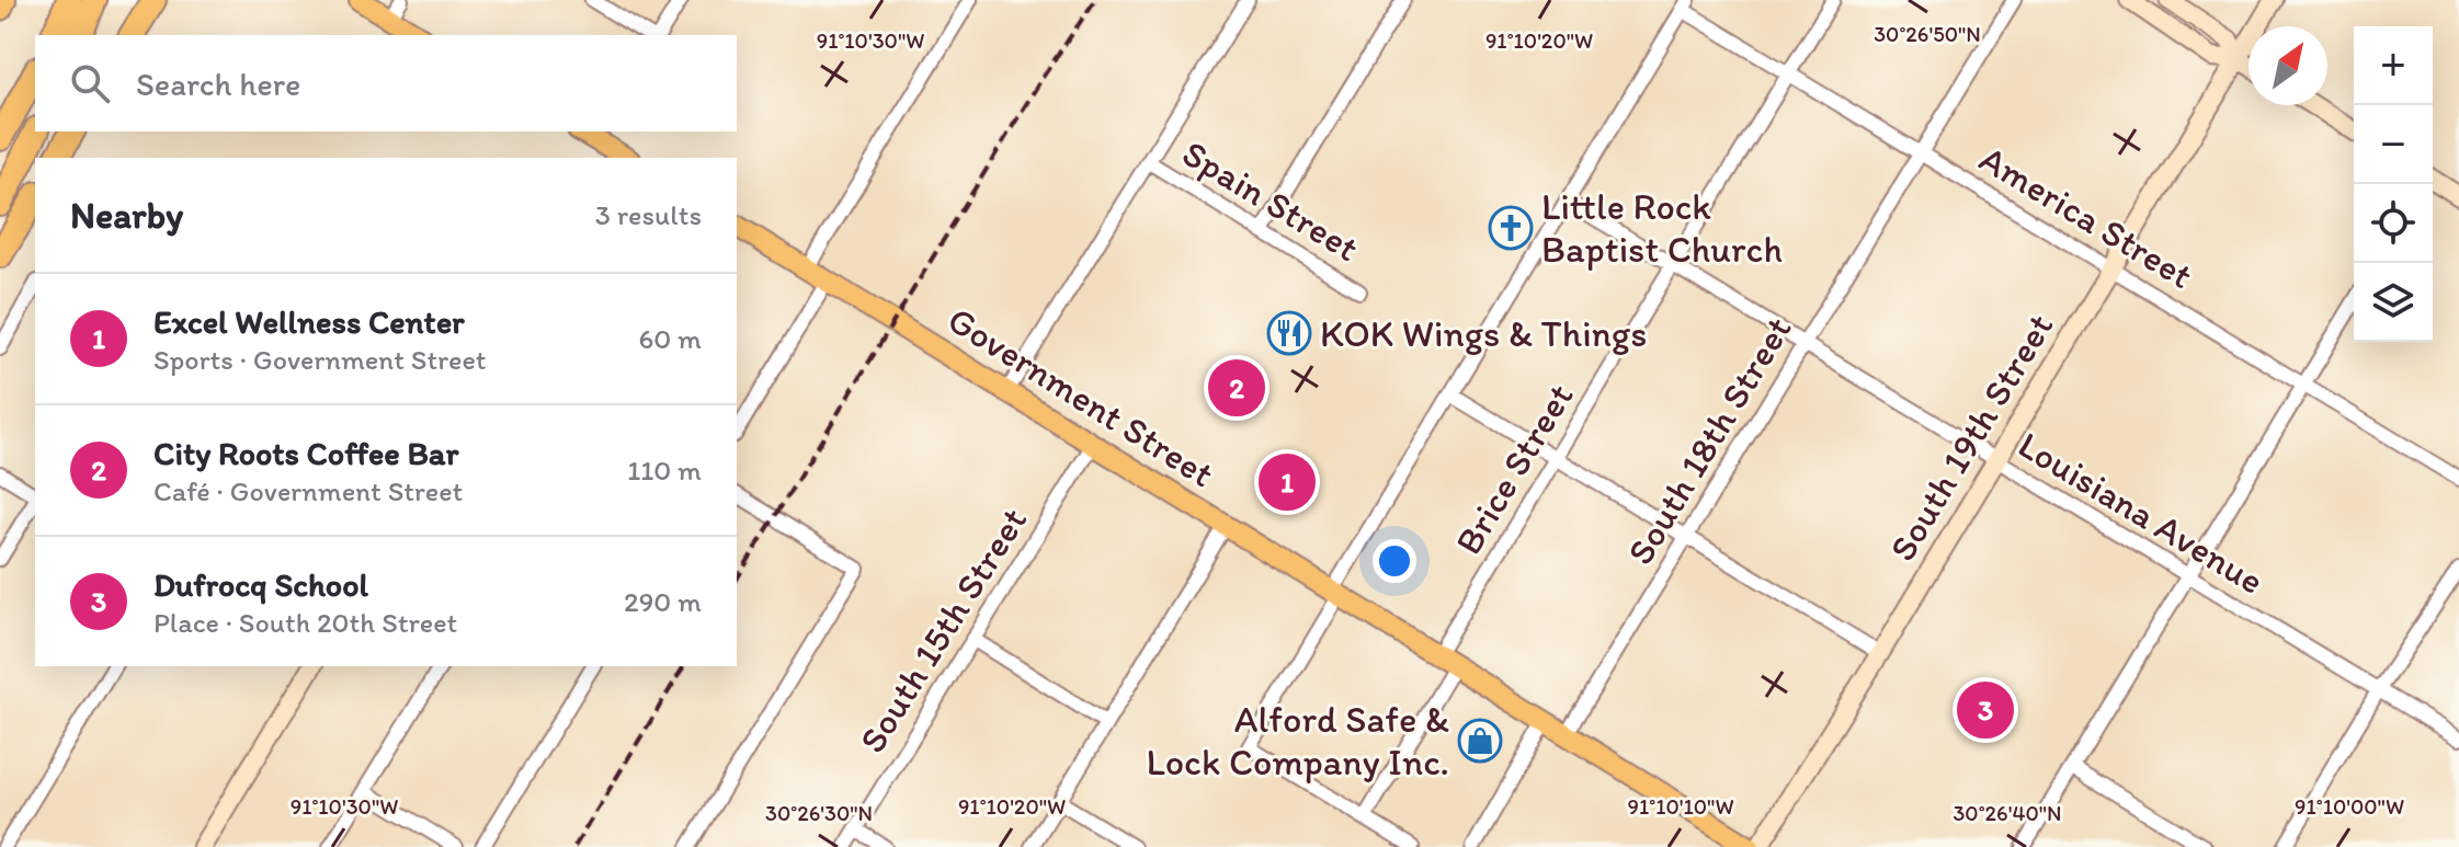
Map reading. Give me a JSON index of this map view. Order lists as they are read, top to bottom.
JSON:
{
  "streets": {
    "main road": ["Government Street"],
    "street": [
      "Spain Street",
      "America Street",
      "South 19th Street",
      "South 18th Street",
      "Brice Street",
      "Louisiana Avenue",
      "South 15th Street"
    ]
  },
  "crossings": [
    ["America Street", "South 19th Street"],
    ["America Street", "South 18th Street"],
    ["America Street", "Brice Street"],
    ["Government Street", "South 18th Street"],
    ["Government Street", "Brice Street"],
    ["Government Street", "South 15th Street"],
    ["South 19th Street", "Louisiana Avenue"],
    ["South 18th Street", "Louisiana Avenue"],
    ["Brice Street", "Louisiana Avenue"]
  ],
  "places": {
    "church": ["Little Rock Baptist Church"],
    "restaurant": ["KOK Wings & Things"],
    "shop": ["Alford Safe & Lock Company Inc."]
  },
  "north": "top right",
  "page": {
    "map_buttons": ["+", "−"],
    "search": "Search here",
    "heading": ["Nearby", "3 results"],
    "list": [
      {
        "mark": "1",
        "name": "Excel Wellness Center",
        "note": "Sports · Government Street",
        "value": "60 m"
      },
      {
        "mark": "2",
        "name": "City Roots Coffee Bar",
        "note": "Café · Government Street",
        "value": "110 m"
      },
      {
        "mark": "3",
        "name": "Dufrocq School",
        "note": "Place · South 20th Street",
        "value": "290 m"
      }
    ],
    "pins": ["2", "1", "3"]
  },
  "coordinates": [
    "30°26'50\"N",
    "91°10'30\"W",
    "91°10'20\"W",
    "91°10'10\"W",
    "91°10'00\"W",
    "30°26'30\"N",
    "30°26'40\"N"
  ]
}
